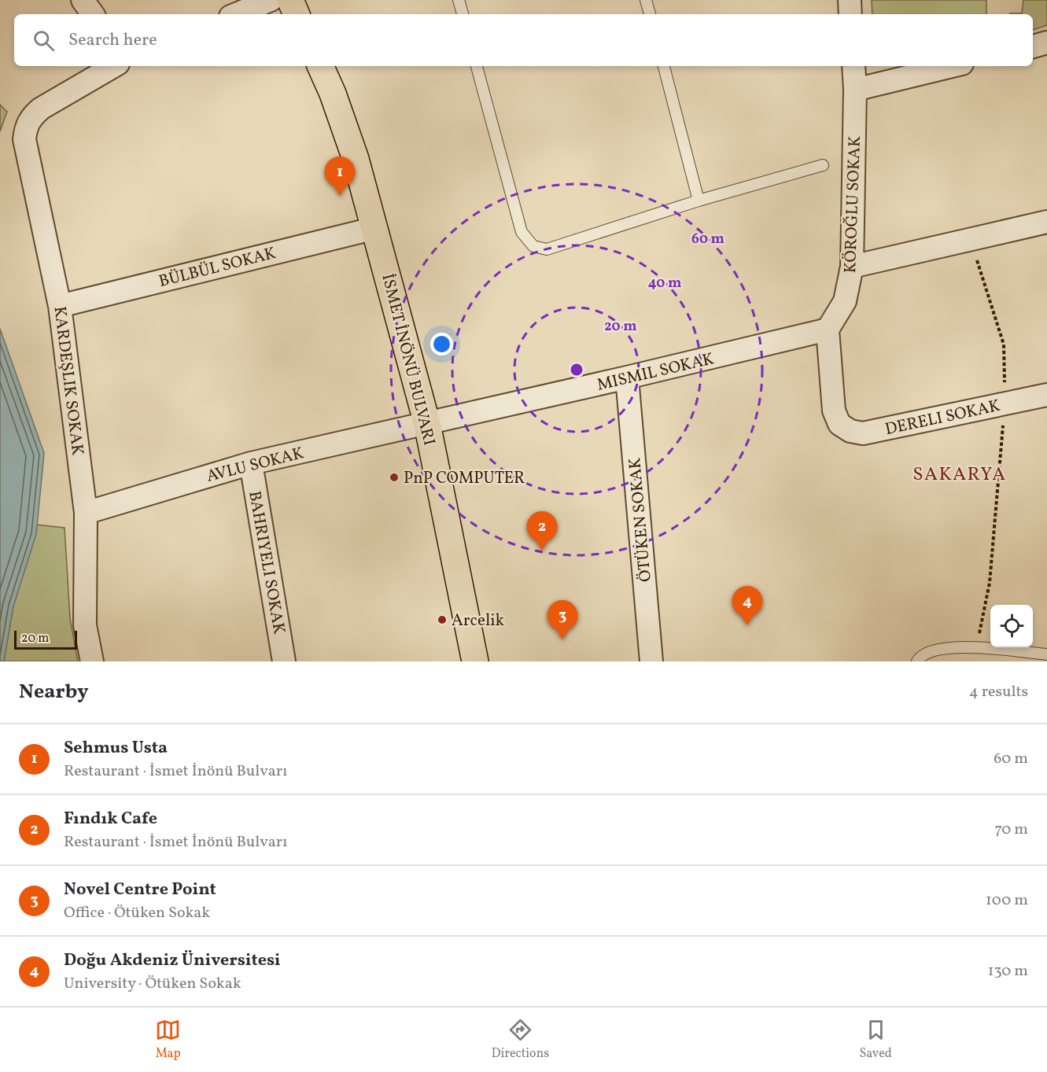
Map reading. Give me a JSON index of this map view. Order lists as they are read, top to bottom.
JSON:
{
  "streets": {
    "street": [
      "KÖROĞLU SOKAK",
      "BÜLBÜL SOKAK",
      "KARDEŞLIK SOKAK",
      "DERELI SOKAK",
      "AVLU SOKAK",
      "ÖTÜKEN SOKAK",
      "BAHRIYELI SOKAK"
    ]
  },
  "crossings": [
    ["KÖROĞLU SOKAK", "DERELI SOKAK"],
    ["KÖROĞLU SOKAK", "AVLU SOKAK"],
    ["BÜLBÜL SOKAK", "KARDEŞLIK SOKAK"],
    ["KARDEŞLIK SOKAK", "AVLU SOKAK"],
    ["DERELI SOKAK", "AVLU SOKAK"],
    ["AVLU SOKAK", "ÖTÜKEN SOKAK"],
    ["AVLU SOKAK", "BAHRIYELI SOKAK"]
  ],
  "districts": ["SAKARYA"],
  "places": ["PnP COMPUTER", "Arcelik"],
  "scale_bar": "20 m",
  "page": {
    "search": "Search here",
    "pins": [
      "1",
      "2",
      "4",
      "3"
    ],
    "scale": "20 m",
    "heading": ["Nearby", "4 results"],
    "list": [
      {
        "mark": "1",
        "name": "Sehmus Usta",
        "note": "Restaurant · İsmet İnönü Bulvarı",
        "value": "60 m"
      },
      {
        "mark": "2",
        "name": "Fındık Cafe",
        "note": "Restaurant · İsmet İnönü Bulvarı",
        "value": "70 m"
      },
      {
        "mark": "3",
        "name": "Novel Centre Point",
        "note": "Office · Ötüken Sokak",
        "value": "100 m"
      },
      {
        "mark": "4",
        "name": "Doğu Akdeniz Üniversitesi",
        "note": "University · Ötüken Sokak",
        "value": "130 m"
      }
    ],
    "nav": ["Map", "Directions", "Saved"]
  },
  "rings": ["60 m", "40 m", "20 m"]
}
